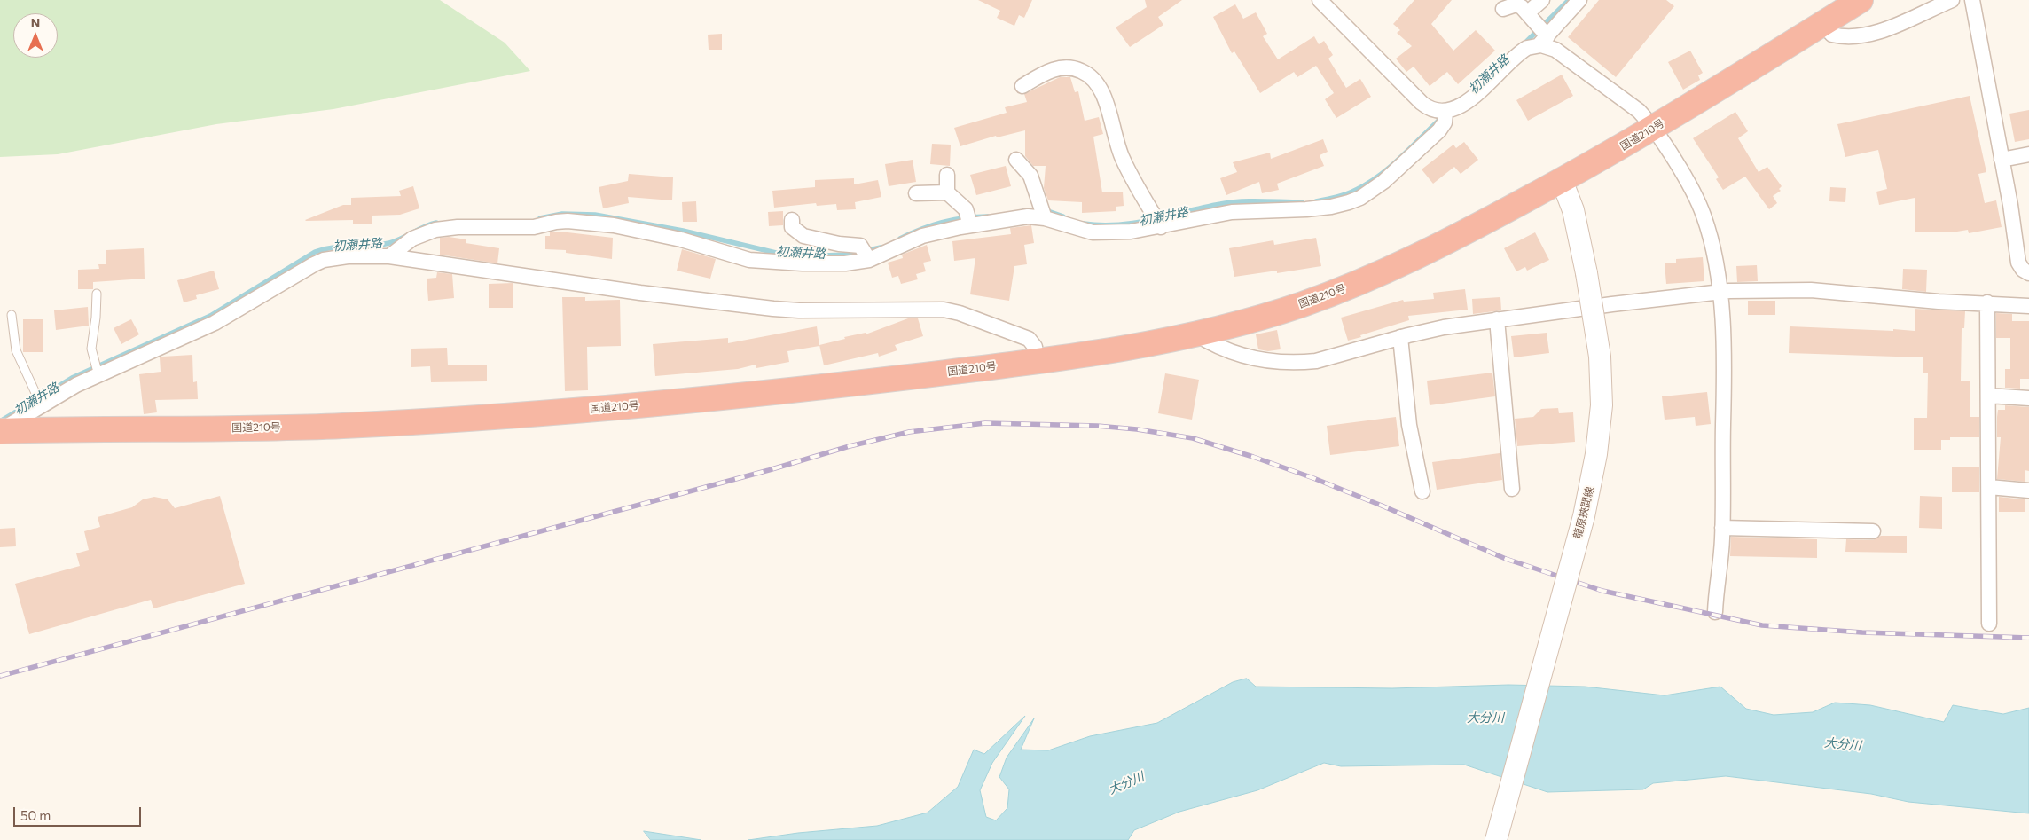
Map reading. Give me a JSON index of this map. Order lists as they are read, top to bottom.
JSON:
{
  "streets": {
    "highway": ["国道210号"],
    "main road": ["龍原挾間線"]
  },
  "crossings": [
    ["国道210号", "龍原挾間線"]
  ],
  "water": ["初瀬井路", "大分川"],
  "scale_bar": "50 m",
  "north": "top"
}
